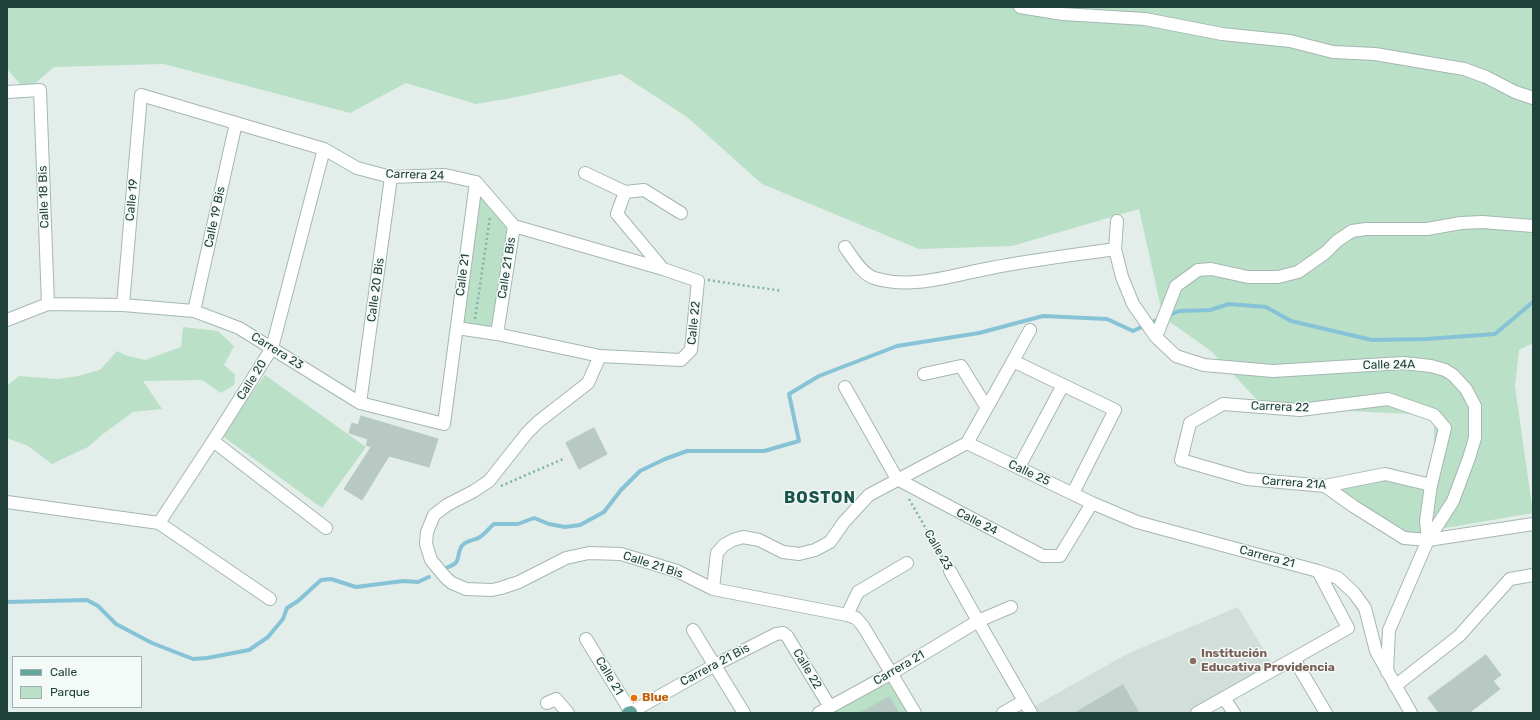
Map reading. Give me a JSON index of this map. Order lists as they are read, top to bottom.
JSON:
{
  "streets": {
    "street": [
      "Carrera 24",
      "Calle 18 Bis",
      "Calle 19",
      "Calle 19 Bis",
      "Calle 21 Bis",
      "Calle 21",
      "Calle 20 Bis",
      "Calle 22",
      "Carrera 23",
      "Calle 24A",
      "Calle 20",
      "Carrera 22",
      "Calle 25",
      "Carrera 21A",
      "Calle 24",
      "Calle 23",
      "Carrera 21",
      "Carrera 21 Bis"
    ]
  },
  "crossings": [
    ["Carrera 24", "Calle 19"],
    ["Carrera 24", "Calle 19 Bis"],
    ["Carrera 24", "Calle 21"],
    ["Carrera 24", "Calle 20 Bis"],
    ["Carrera 24", "Calle 20"],
    ["Calle 18 Bis", "Carrera 23"],
    ["Calle 19", "Carrera 23"],
    ["Calle 19 Bis", "Carrera 23"],
    ["Calle 21 Bis", "Calle 22"],
    ["Calle 21", "Carrera 23"],
    ["Calle 21", "Carrera 21 Bis"],
    ["Calle 20 Bis", "Carrera 23"],
    ["Calle 22", "Carrera 21"],
    ["Calle 22", "Carrera 21 Bis"],
    ["Carrera 23", "Calle 20"],
    ["Calle 24A", "Carrera 21"],
    ["Carrera 22", "Carrera 21A"],
    ["Calle 25", "Calle 24"],
    ["Calle 25", "Carrera 21"],
    ["Calle 24", "Carrera 21"],
    ["Calle 23", "Carrera 21"]
  ],
  "districts": ["BOSTON"],
  "places": ["Institución Educativa Providencia", "Blue"],
  "legend": ["Calle", "Parque"]
}
